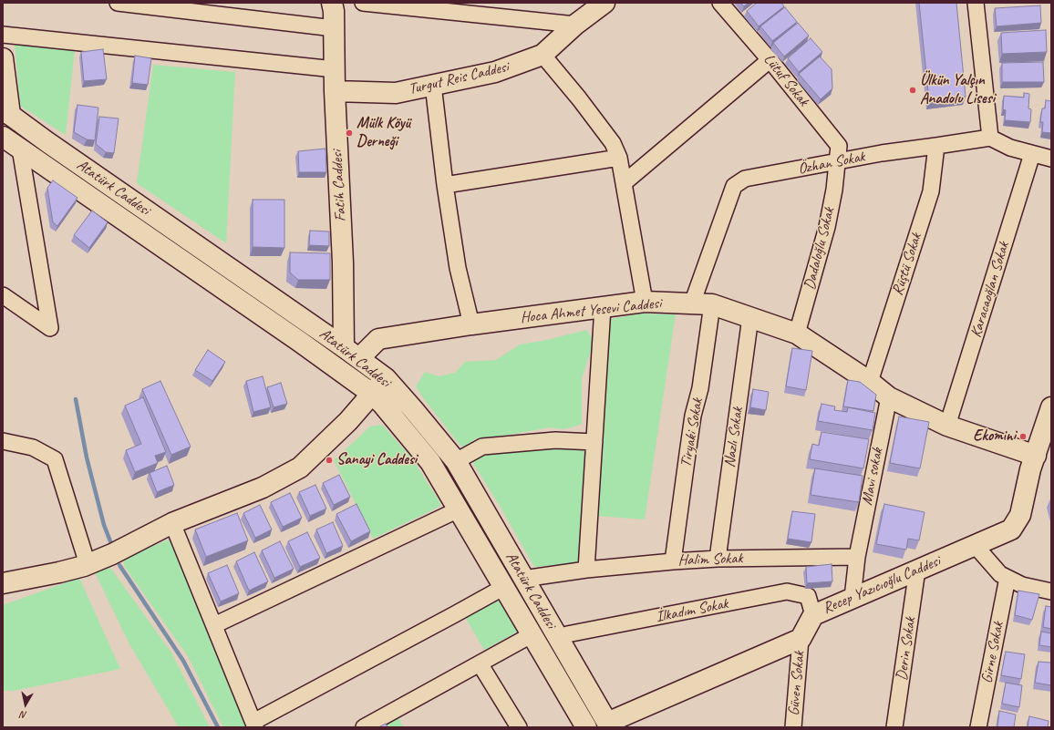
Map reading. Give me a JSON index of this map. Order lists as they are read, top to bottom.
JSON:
{
  "streets": {
    "street": [
      "Turgut Reis Caddesi",
      "Lütuf Sokak",
      "Özhan Sokak",
      "Fatih Caddesi",
      "Atatürk Caddesi",
      "Dadaloğlu Sokak",
      "Rüştü Sokak",
      "Karacaoğlan Sokak",
      "Hoca Ahmet Yesevi Caddesi",
      "Tiryaki Sokak",
      "Nazlı Sokak",
      "Mavi sokak",
      "Halim Sokak",
      "Recep Yazıcıoğlu Caddesi",
      "İlkadım Sokak",
      "Derin Sokak",
      "Girne Sokak",
      "Güven Sokak"
    ]
  },
  "crossings": [
    ["Turgut Reis Caddesi", "Fatih Caddesi"],
    ["Lütuf Sokak", "Özhan Sokak"],
    ["Lütuf Sokak", "Dadaloğlu Sokak"],
    ["Özhan Sokak", "Dadaloğlu Sokak"],
    ["Özhan Sokak", "Rüştü Sokak"],
    ["Özhan Sokak", "Hoca Ahmet Yesevi Caddesi"],
    ["Fatih Caddesi", "Atatürk Caddesi"],
    ["Fatih Caddesi", "Hoca Ahmet Yesevi Caddesi"],
    ["Atatürk Caddesi", "Hoca Ahmet Yesevi Caddesi"],
    ["Atatürk Caddesi", "Halim Sokak"],
    ["Atatürk Caddesi", "İlkadım Sokak"],
    ["Dadaloğlu Sokak", "Hoca Ahmet Yesevi Caddesi"],
    ["Rüştü Sokak", "Hoca Ahmet Yesevi Caddesi"],
    ["Karacaoğlan Sokak", "Hoca Ahmet Yesevi Caddesi"],
    ["Hoca Ahmet Yesevi Caddesi", "Tiryaki Sokak"],
    ["Hoca Ahmet Yesevi Caddesi", "Nazlı Sokak"],
    ["Hoca Ahmet Yesevi Caddesi", "Mavi sokak"],
    ["Hoca Ahmet Yesevi Caddesi", "Recep Yazıcıoğlu Caddesi"],
    ["Tiryaki Sokak", "Halim Sokak"],
    ["Nazlı Sokak", "Halim Sokak"],
    ["Mavi sokak", "Halim Sokak"],
    ["Recep Yazıcıoğlu Caddesi", "İlkadım Sokak"],
    ["Recep Yazıcıoğlu Caddesi", "Derin Sokak"],
    ["Recep Yazıcıoğlu Caddesi", "Güven Sokak"]
  ],
  "places": [
    "Ülkün Yalçın Anadolu Lisesi",
    "Mülk Köyü Derneği",
    "Ekomini",
    "Sanayi Caddesi"
  ],
  "north": "bottom"
}
